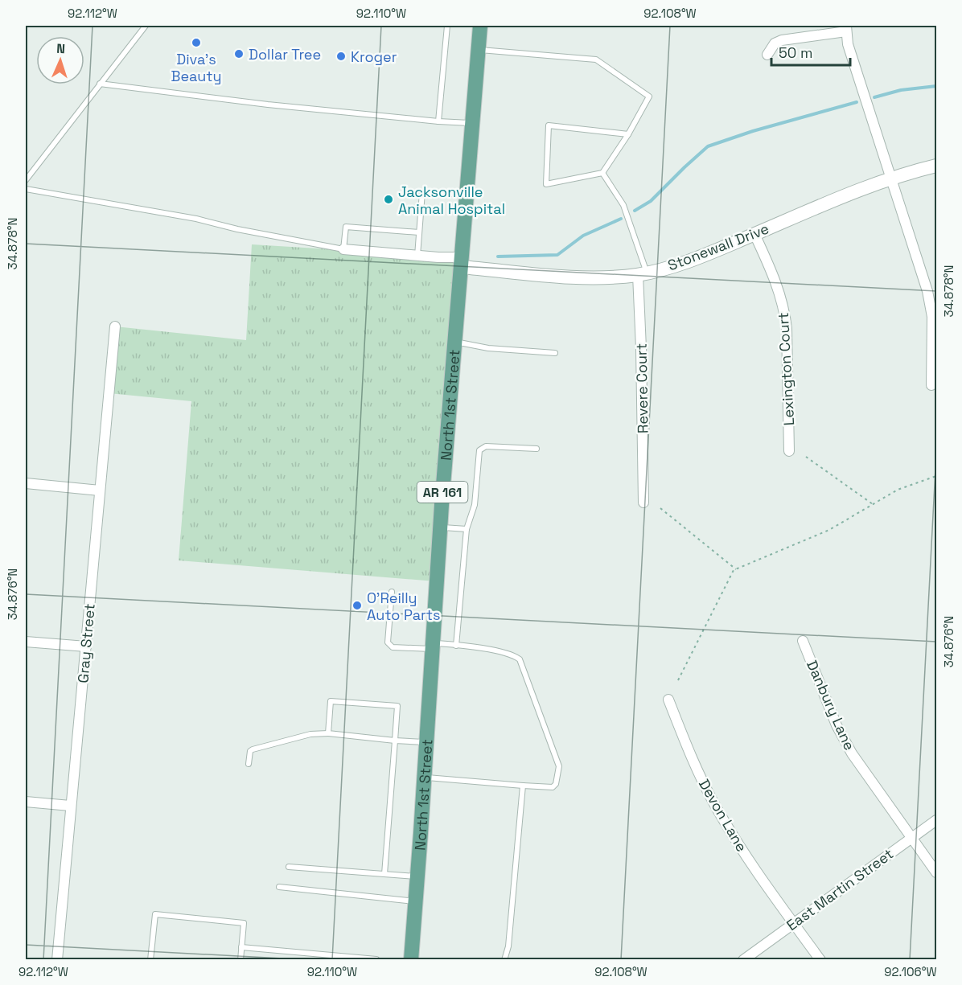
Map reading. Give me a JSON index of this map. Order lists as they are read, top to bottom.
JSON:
{
  "streets": {
    "main road": ["North 1st Street", "AR 161"],
    "street": [
      "Stonewall Drive",
      "Lexington Court",
      "Revere Court",
      "Gray Street",
      "Danbury Lane",
      "Devon Lane",
      "East Martin Street"
    ]
  },
  "crossings": [
    ["Stonewall Drive", "Lexington Court"],
    ["Stonewall Drive", "Revere Court"],
    ["Stonewall Drive", "North 1st Street"],
    ["Danbury Lane", "East Martin Street"],
    ["Devon Lane", "East Martin Street"]
  ],
  "places": [
    "Diva’s Beauty",
    "Dollar Tree",
    "Kroger",
    "Jacksonville Animal Hospital",
    "O'Reilly Auto Parts"
  ],
  "scale_bar": "50 m",
  "north": "top",
  "coordinates": [
    "92.112°W",
    "92.110°W",
    "92.108°W",
    "34.878°N",
    "34.876°N",
    "92.106°W"
  ]
}
